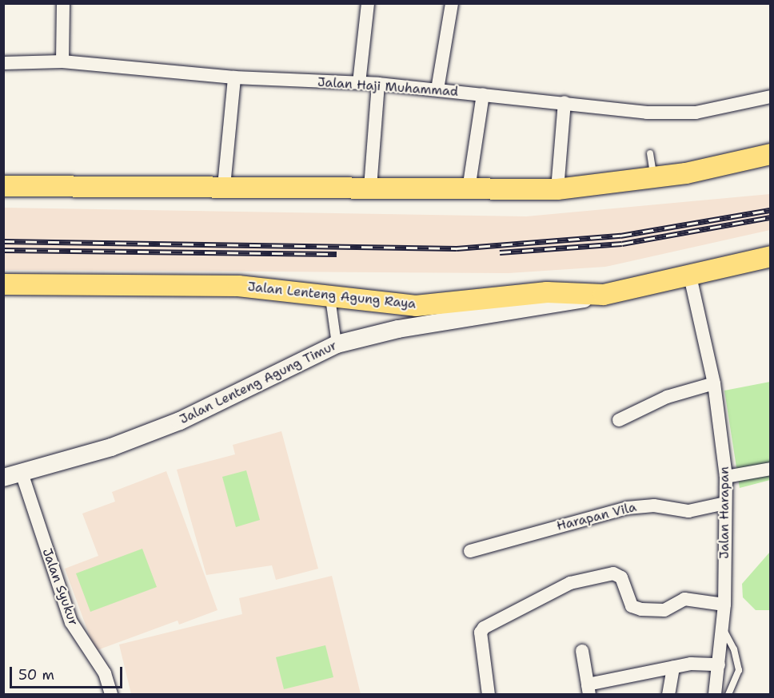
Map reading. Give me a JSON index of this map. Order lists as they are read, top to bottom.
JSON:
{
  "streets": {
    "main road": ["Jalan Lenteng Agung Raya", "Jalan Lenteng Agung Timur"],
    "street": [
      "Jalan Haji Muhammad",
      "Jalan Harapan",
      "Harapan Vila",
      "Jalan Syukur"
    ]
  },
  "crossings": [
    ["Jalan Lenteng Agung Raya", "Jalan Lenteng Agung Timur"],
    ["Jalan Lenteng Agung Raya", "Jalan Harapan"],
    ["Jalan Lenteng Agung Timur", "Jalan Syukur"],
    ["Jalan Harapan", "Harapan Vila"]
  ],
  "scale_bar": "50 m"
}
